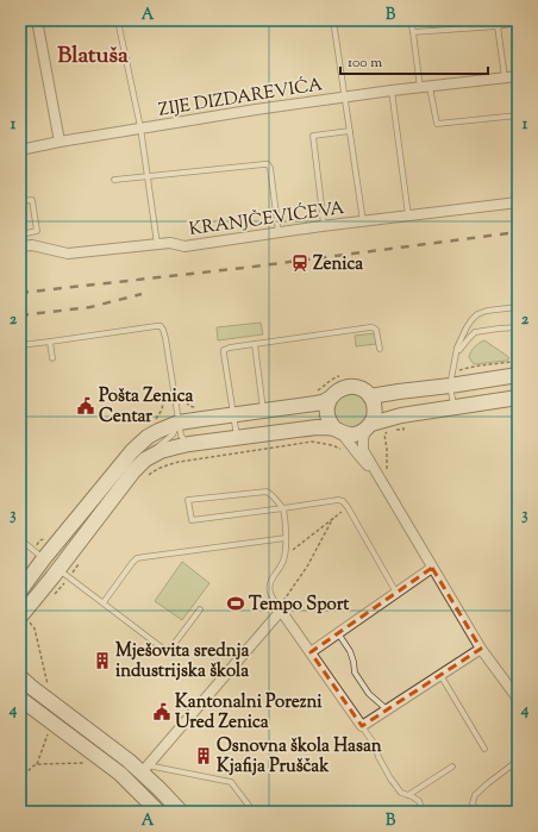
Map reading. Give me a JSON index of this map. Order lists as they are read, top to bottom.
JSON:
{
  "streets": {
    "street": ["ZIJE DIZDAREVIĆA", "KRANJČEVIĆEVA"]
  },
  "districts": ["Blatuša"],
  "places": {
    "station": ["Zenica"],
    "public building": ["Pošta Zenica Centar", "Kantonalni Porezni Ured Zenica"],
    "sports": ["Tempo Sport"],
    "building": ["Mješovita srednja industrijska škola", "Osnovna škola Hasan Kjafija Pruščak"]
  },
  "scale_bar": "100 m",
  "grid": {
    "columns": ["A", "B"],
    "rows": [
      "1",
      "2",
      "3",
      "4"
    ]
  }
}
